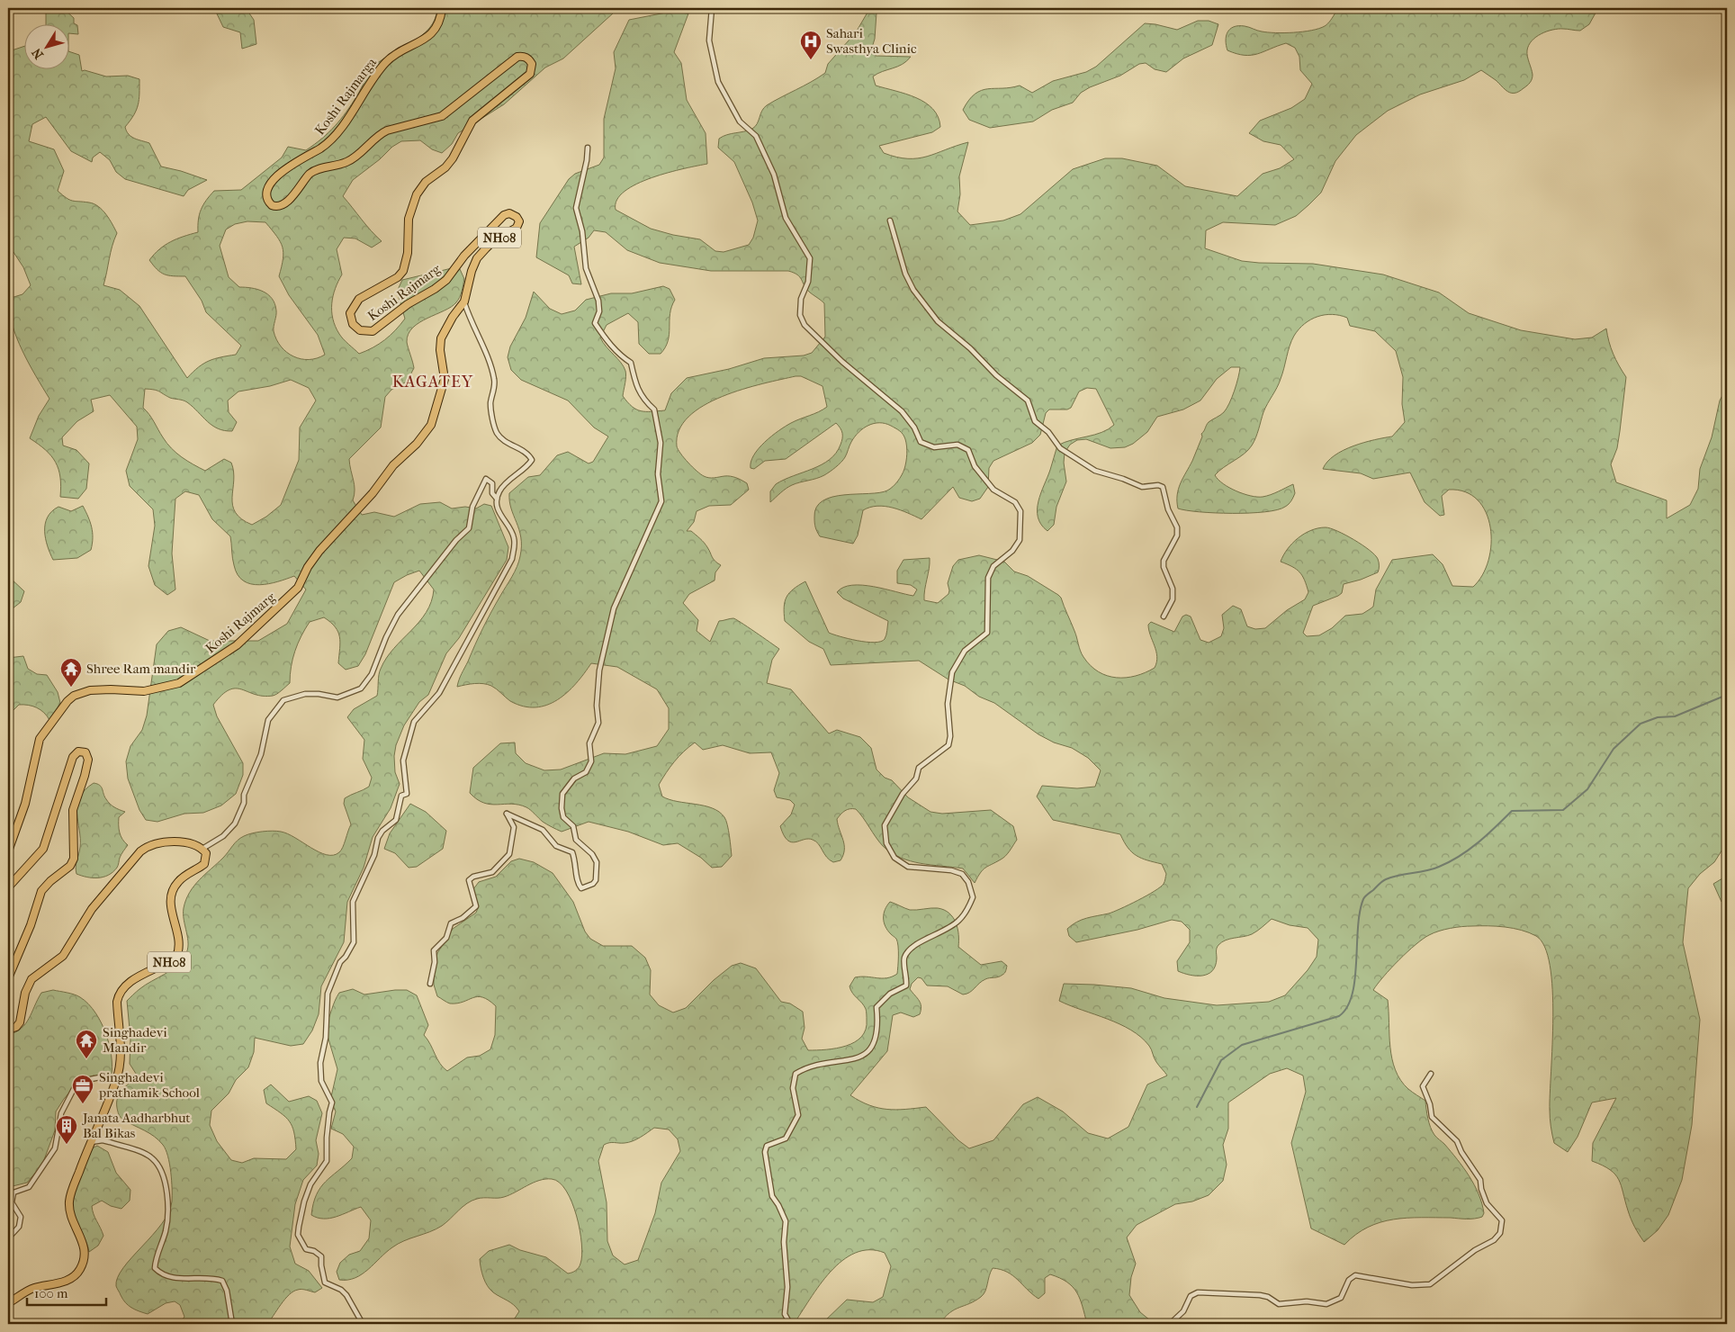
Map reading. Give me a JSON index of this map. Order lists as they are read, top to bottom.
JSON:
{
  "streets": {
    "main road": ["Koshi Rajmarga", "NH08", "Koshi Rajmarg"]
  },
  "crossings": [
    ["Koshi Rajmarga", "Koshi Rajmarg"]
  ],
  "districts": ["KAGATEY"],
  "places": {
    "hospital": ["Sahari Swasthya Clinic"],
    "temple": ["Shree Ram mandir", "Singhadevi Mandir"],
    "office": ["Singhadevi prathamik School"],
    "building": ["Janata Aadharbhut Bal Bikas"]
  },
  "scale_bar": "100 m",
  "north": "bottom left"
}
